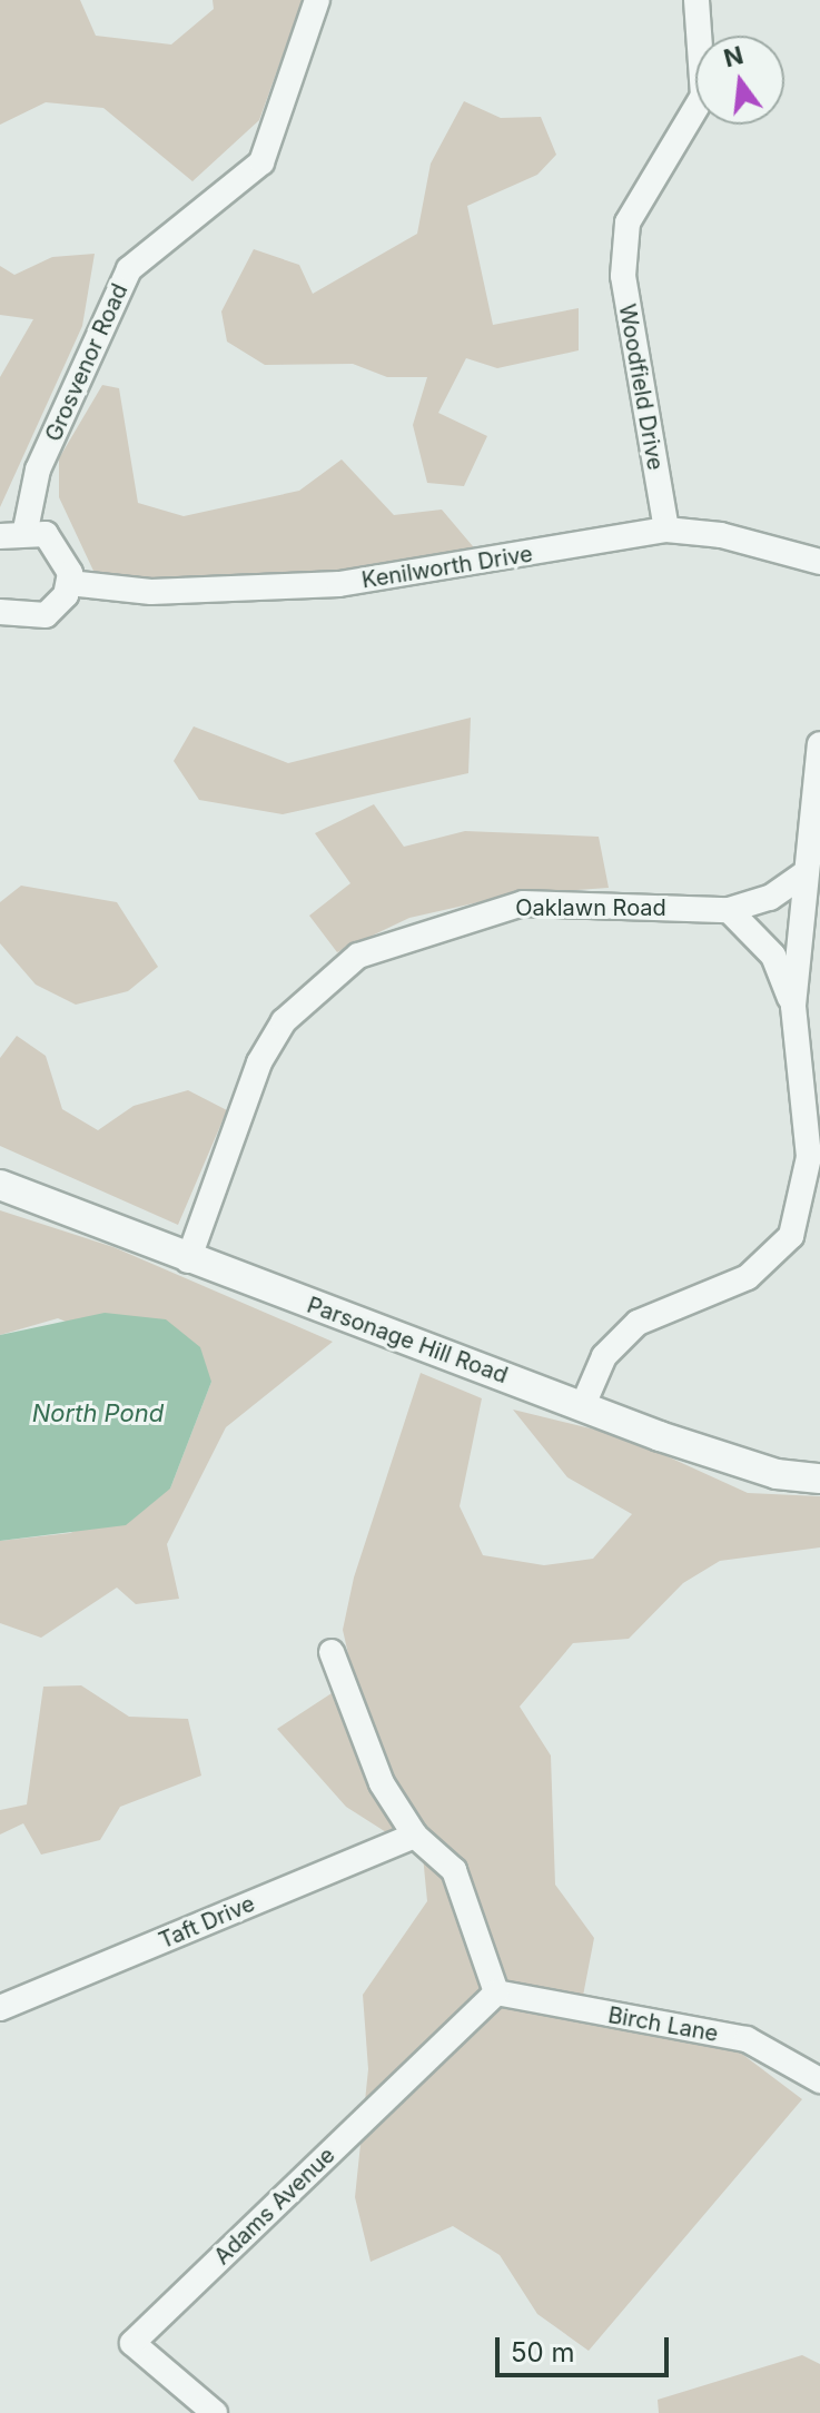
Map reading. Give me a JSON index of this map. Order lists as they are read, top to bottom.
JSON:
{
  "streets": {
    "street": [
      "Grosvenor Road",
      "Woodfield Drive",
      "Kenilworth Drive",
      "Oaklawn Road",
      "Parsonage Hill Road",
      "Taft Drive",
      "Birch Lane",
      "Adams Avenue"
    ]
  },
  "crossings": [
    ["Woodfield Drive", "Kenilworth Drive"],
    ["Oaklawn Road", "Parsonage Hill Road"],
    ["Birch Lane", "Adams Avenue"]
  ],
  "water": ["North Pond"],
  "scale_bar": "50 m",
  "north": "top"
}
